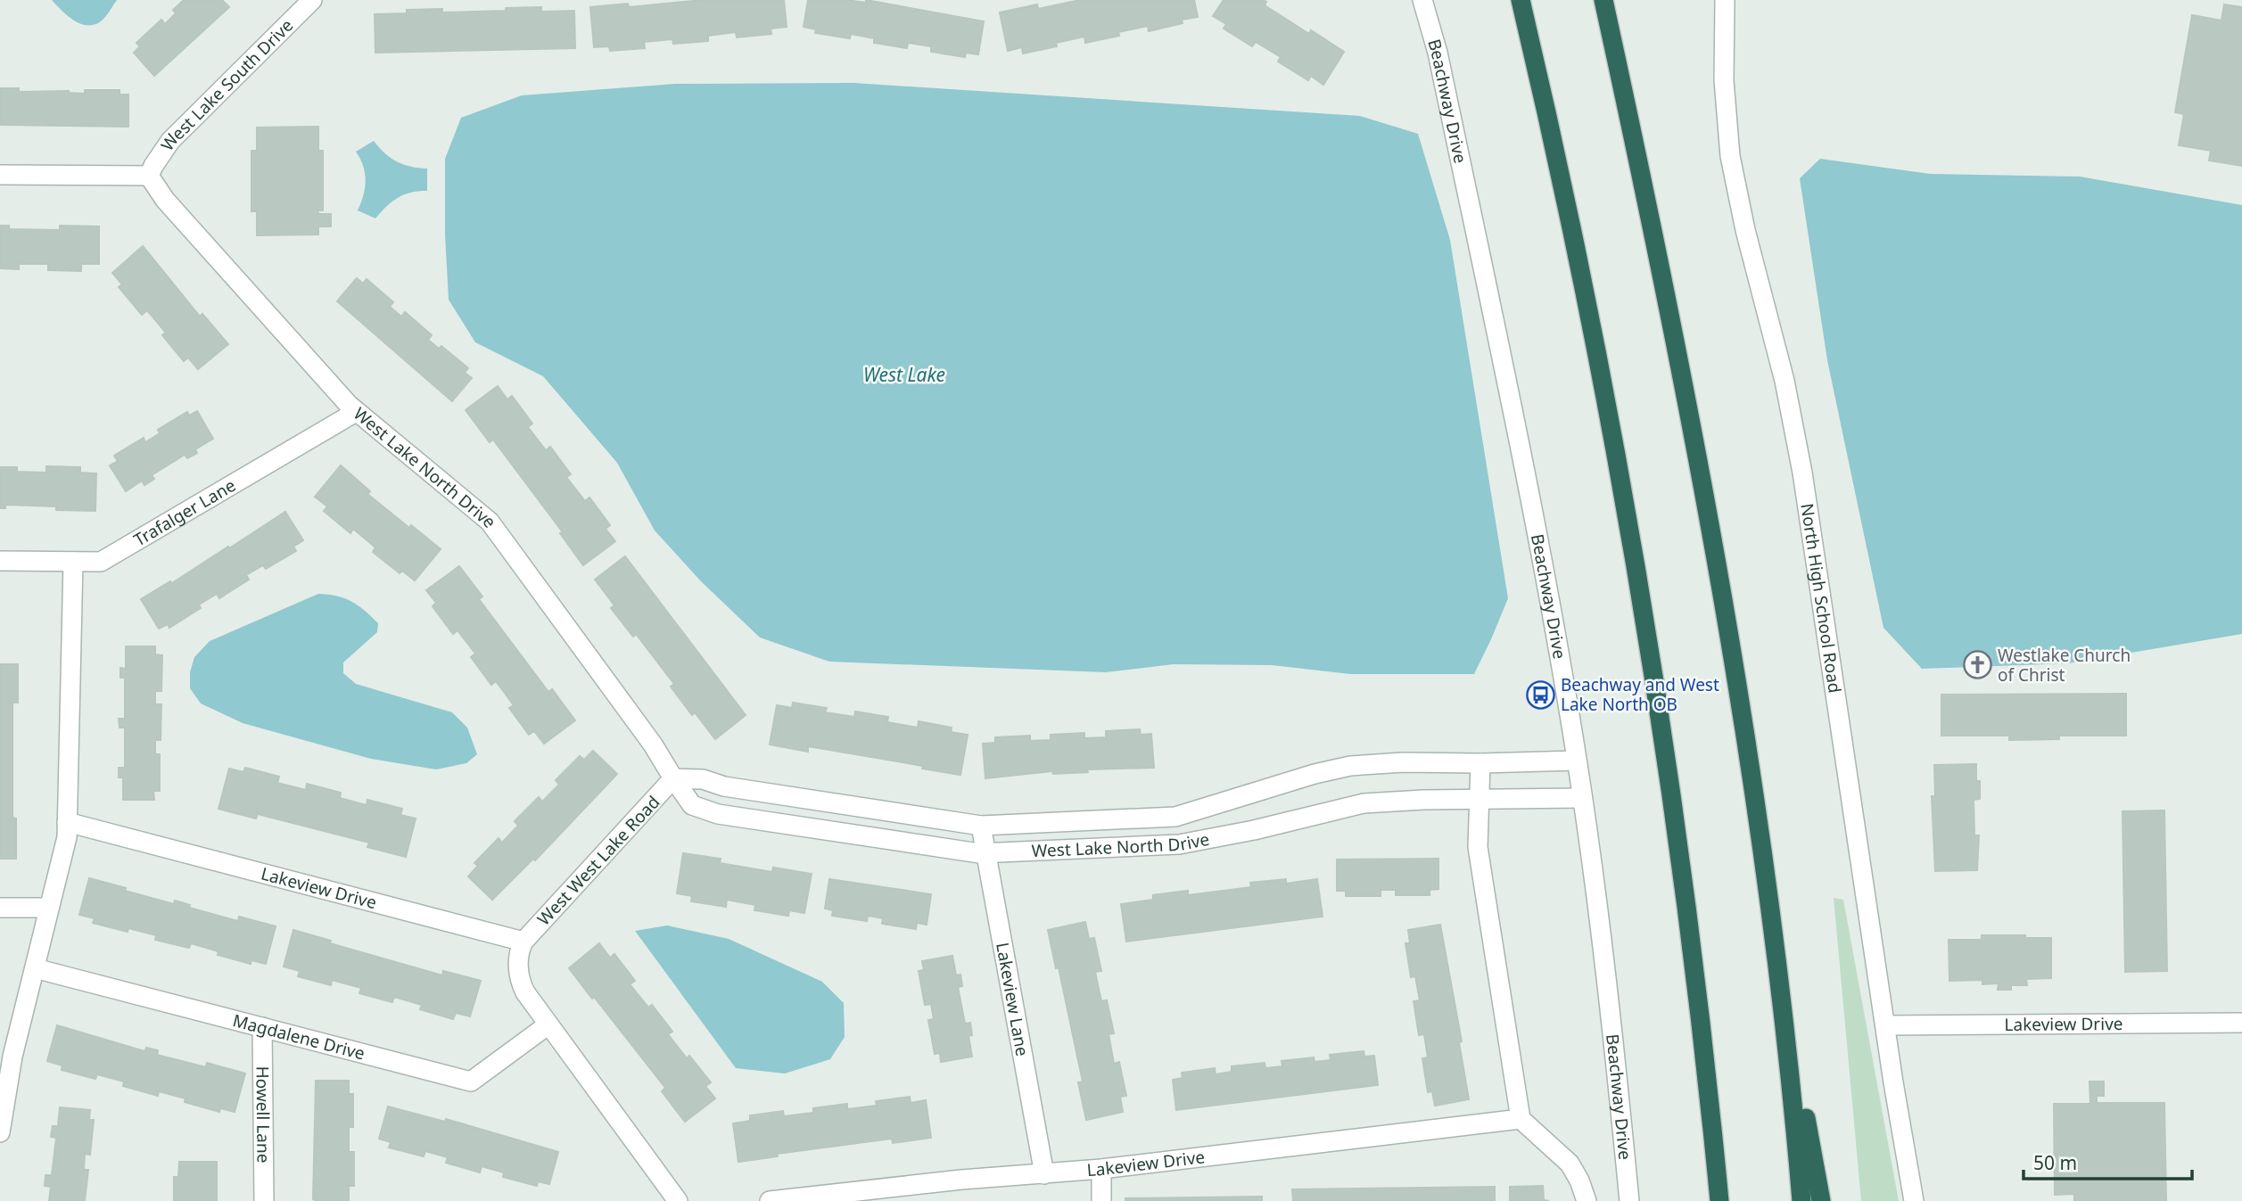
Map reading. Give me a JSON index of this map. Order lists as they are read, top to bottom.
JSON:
{
  "streets": {
    "street": [
      "West Lake South Drive",
      "Beachway Drive",
      "West Lake North Drive",
      "Trafalger Lane",
      "North High School Road",
      "West West Lake Road",
      "Lakeview Drive",
      "Lakeview Lane",
      "Magdalene Drive",
      "Howell Lane"
    ]
  },
  "crossings": [
    ["West Lake South Drive", "West Lake North Drive"],
    ["Beachway Drive", "West Lake North Drive"],
    ["West Lake North Drive", "Trafalger Lane"],
    ["West Lake North Drive", "West West Lake Road"],
    ["West Lake North Drive", "Lakeview Lane"],
    ["North High School Road", "Lakeview Drive"],
    ["West West Lake Road", "Lakeview Drive"],
    ["Lakeview Drive", "Lakeview Lane"],
    ["Magdalene Drive", "Howell Lane"]
  ],
  "water": ["West Lake"],
  "places": {
    "church": ["Westlake Church of Christ"],
    "bus stop": ["Beachway and West Lake North OB"]
  },
  "scale_bar": "50 m"
}
